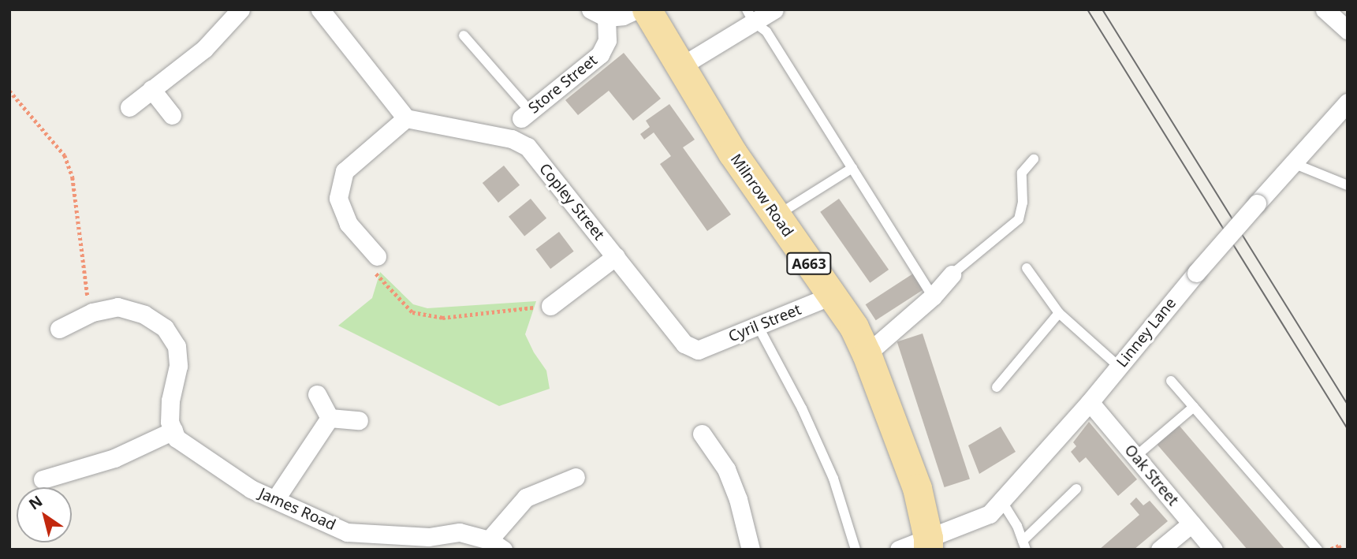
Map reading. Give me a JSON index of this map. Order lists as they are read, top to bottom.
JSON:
{
  "streets": {
    "main road": ["Milnrow Road", "A663"],
    "street": [
      "Store Street",
      "Copley Street",
      "Cyril Street",
      "Linney Lane",
      "Oak Street",
      "James Road"
    ]
  },
  "crossings": [
    ["Milnrow Road", "Cyril Street"],
    ["Milnrow Road", "Linney Lane"],
    ["Copley Street", "Cyril Street"],
    ["Linney Lane", "Oak Street"]
  ],
  "north": "top left"
}
